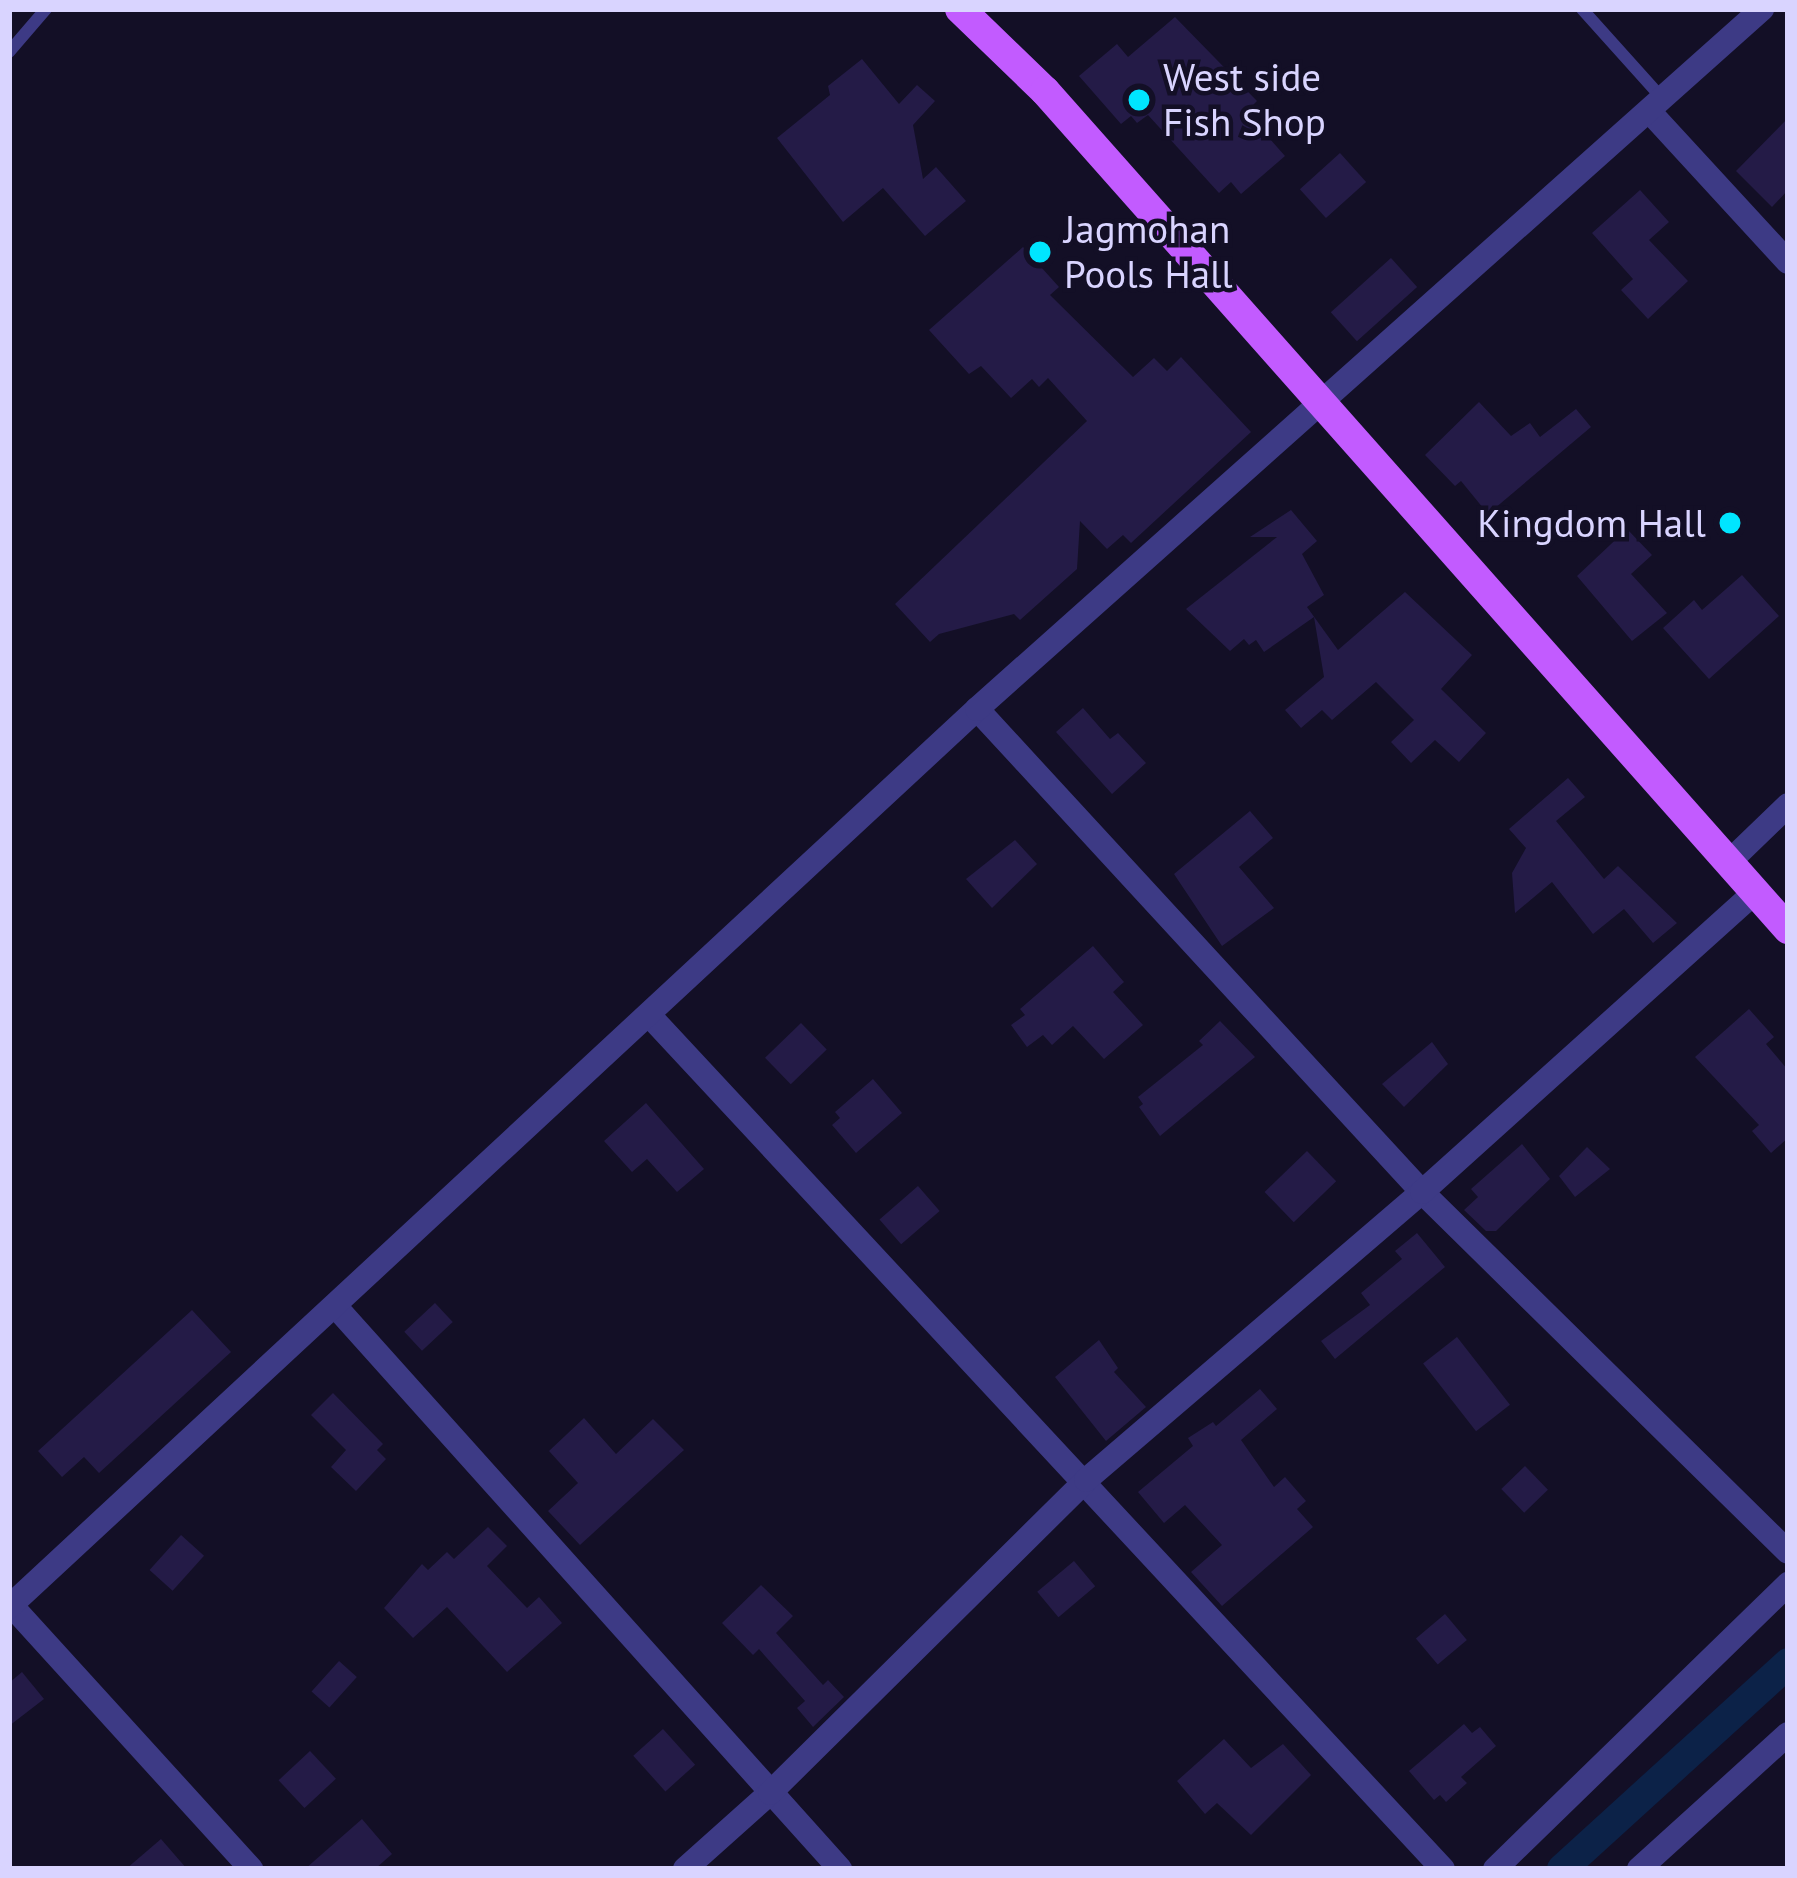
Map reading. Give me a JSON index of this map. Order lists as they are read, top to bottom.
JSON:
{
  "places": ["West side Fish Shop", "Jagmohan Pools Hall", "Kingdom Hall"]
}
